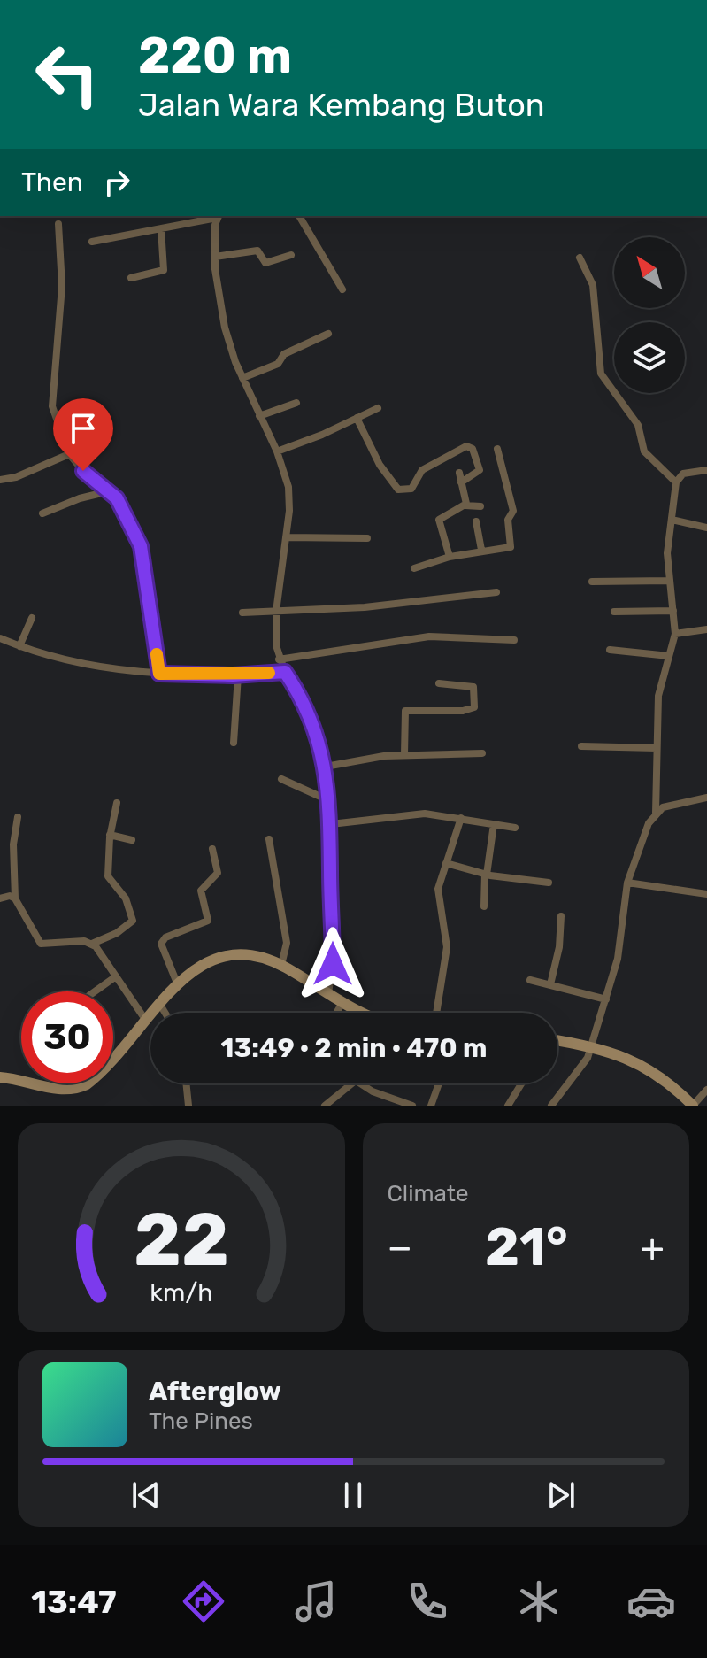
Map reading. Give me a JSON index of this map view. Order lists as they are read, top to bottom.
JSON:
{
  "north": "top left",
  "page": {
    "turn": ["220 m", "Jalan Wara Kembang Buton"],
    "then": "Then",
    "limit": "30",
    "trip": "13:49 · 2 min · 470 m",
    "tile": "Climate",
    "heat": ["−", "21°", "+"],
    "song": ["Afterglow", "The Pines"],
    "tabs": "13:47",
    "gauge": ["22", "km/h"]
  }
}
